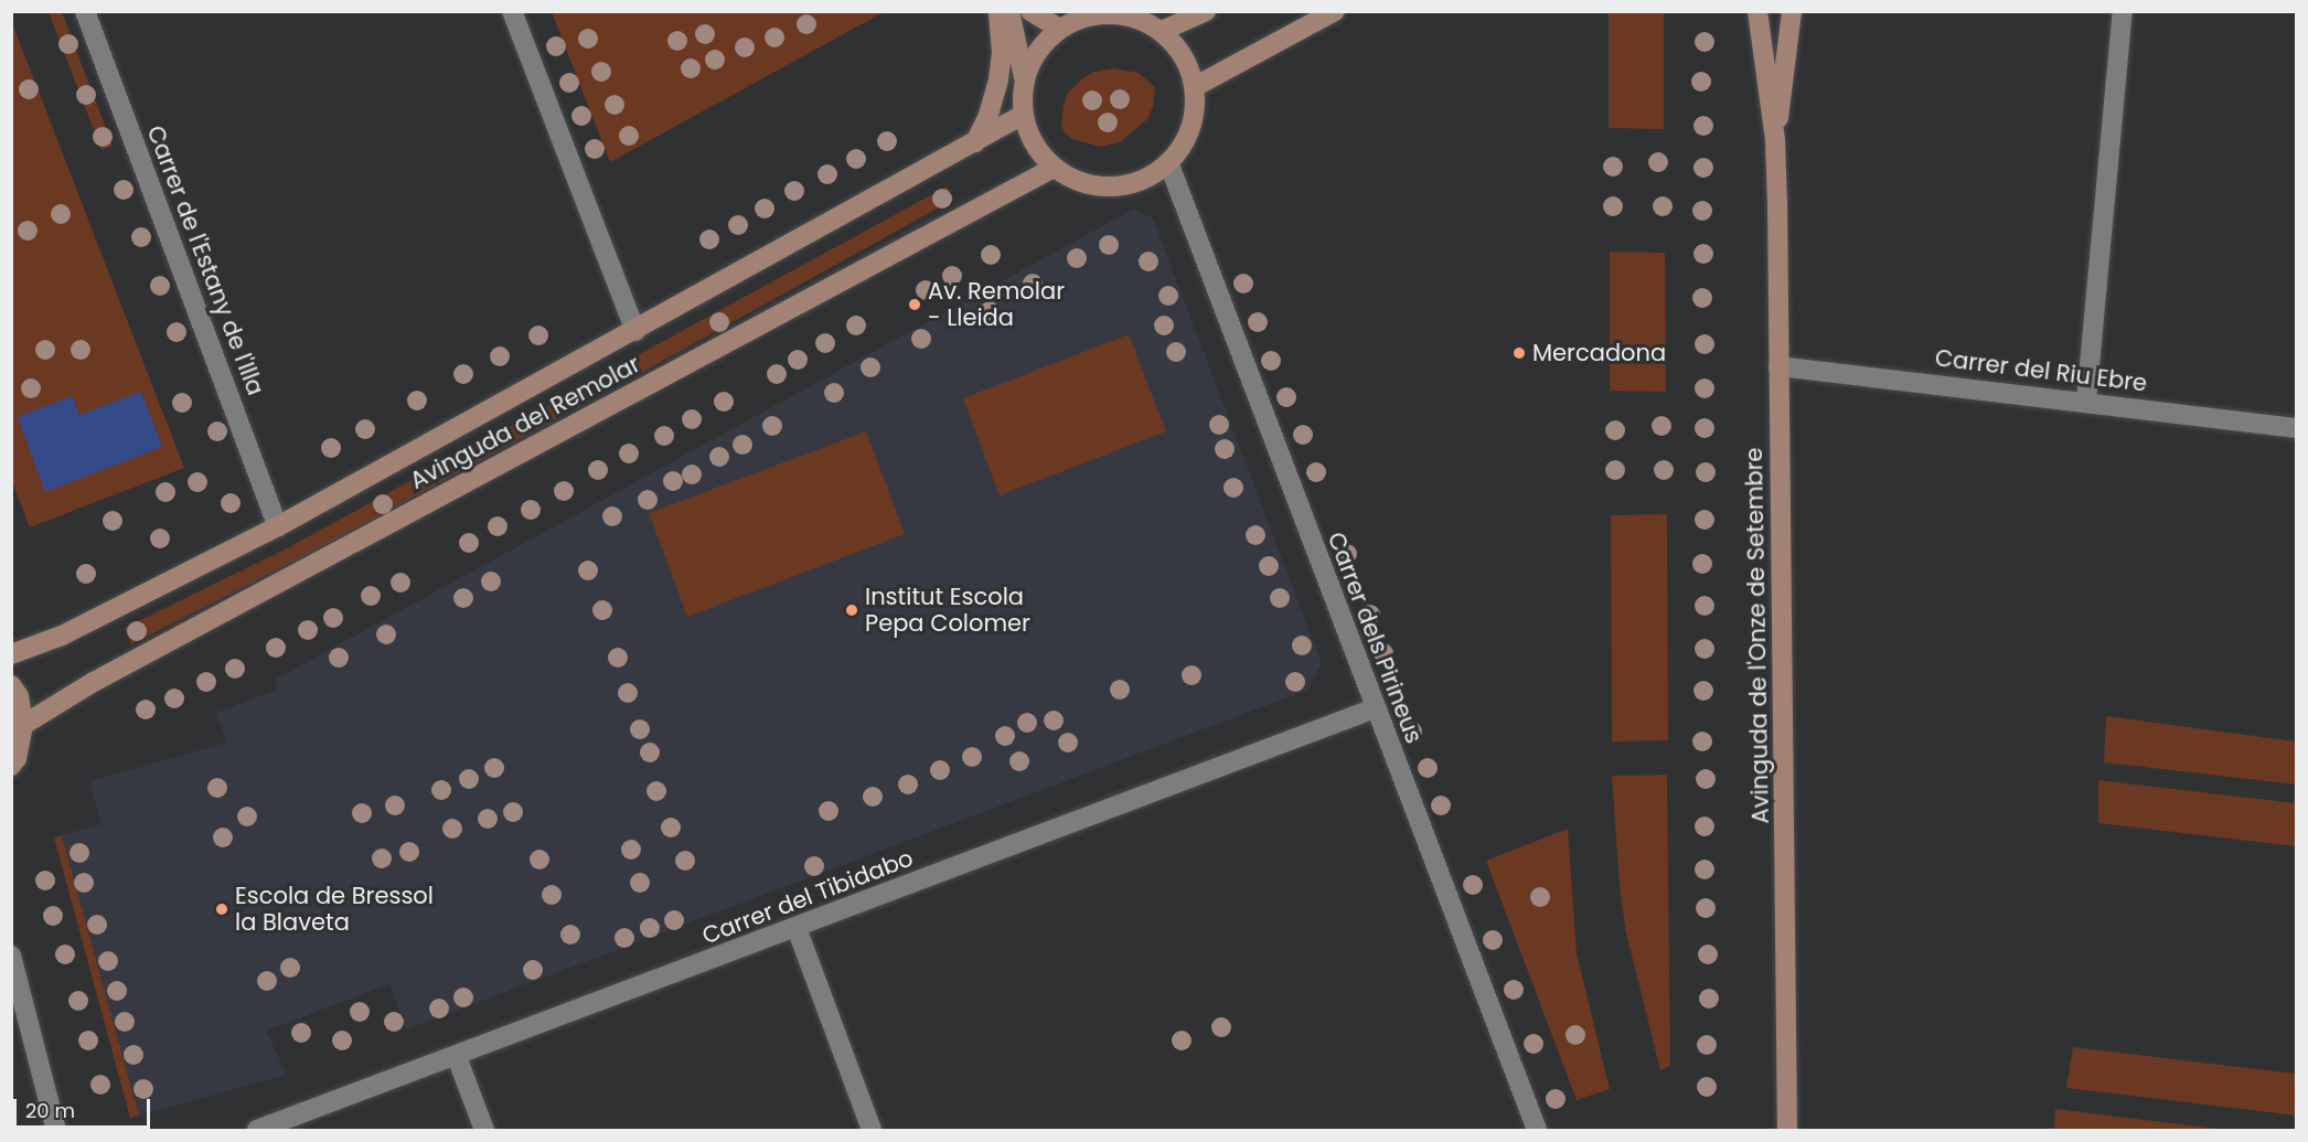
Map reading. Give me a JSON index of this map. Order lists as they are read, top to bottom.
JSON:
{
  "streets": {
    "street": [
      "Carrer de l'Estany de l'Illa",
      "Carrer del Riu Ebre",
      "Avinguda del Remolar",
      "Avinguda de l'Onze de Setembre",
      "Carrer dels Pirineus",
      "Carrer del Tibidabo"
    ]
  },
  "crossings": [
    ["Carrer de l'Estany de l'Illa", "Avinguda del Remolar"],
    ["Carrer del Riu Ebre", "Avinguda de l'Onze de Setembre"],
    ["Avinguda del Remolar", "Carrer dels Pirineus"],
    ["Carrer dels Pirineus", "Carrer del Tibidabo"]
  ],
  "places": [
    "Av. Remolar - Lleida",
    "Mercadona",
    "Institut Escola Pepa Colomer",
    "Escola de Bressol la Blaveta"
  ],
  "scale_bar": "20 m"
}
